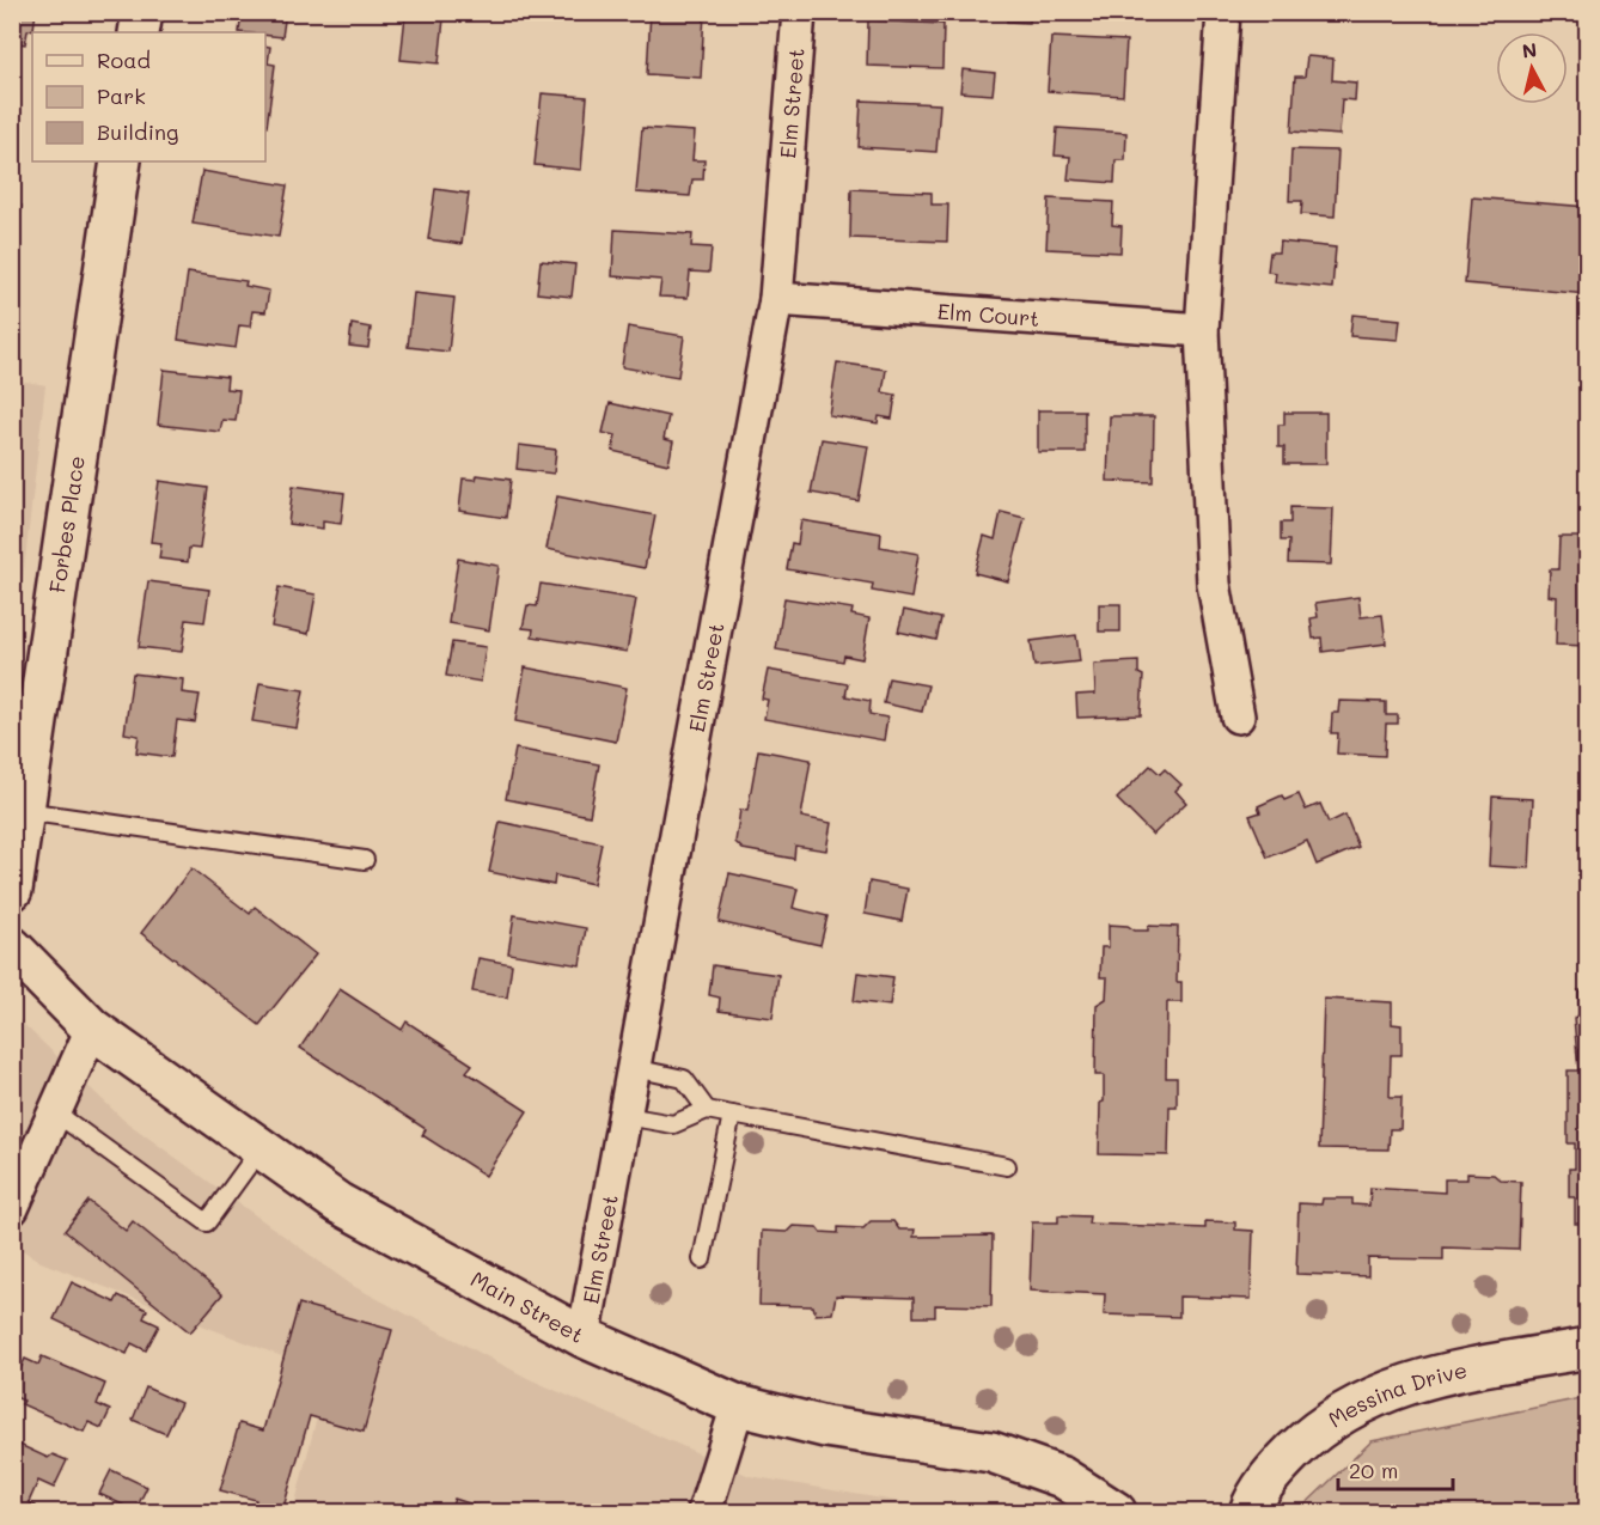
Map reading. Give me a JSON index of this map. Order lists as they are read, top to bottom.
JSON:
{
  "streets": {
    "main road": ["Forbes Place", "Main Street", "Messina Drive"],
    "street": ["Elm Street", "Elm Court"]
  },
  "crossings": [
    ["Elm Street", "Elm Court"],
    ["Elm Street", "Main Street"]
  ],
  "legend": ["Road", "Park", "Building"],
  "scale_bar": "20 m",
  "north": "top"
}
